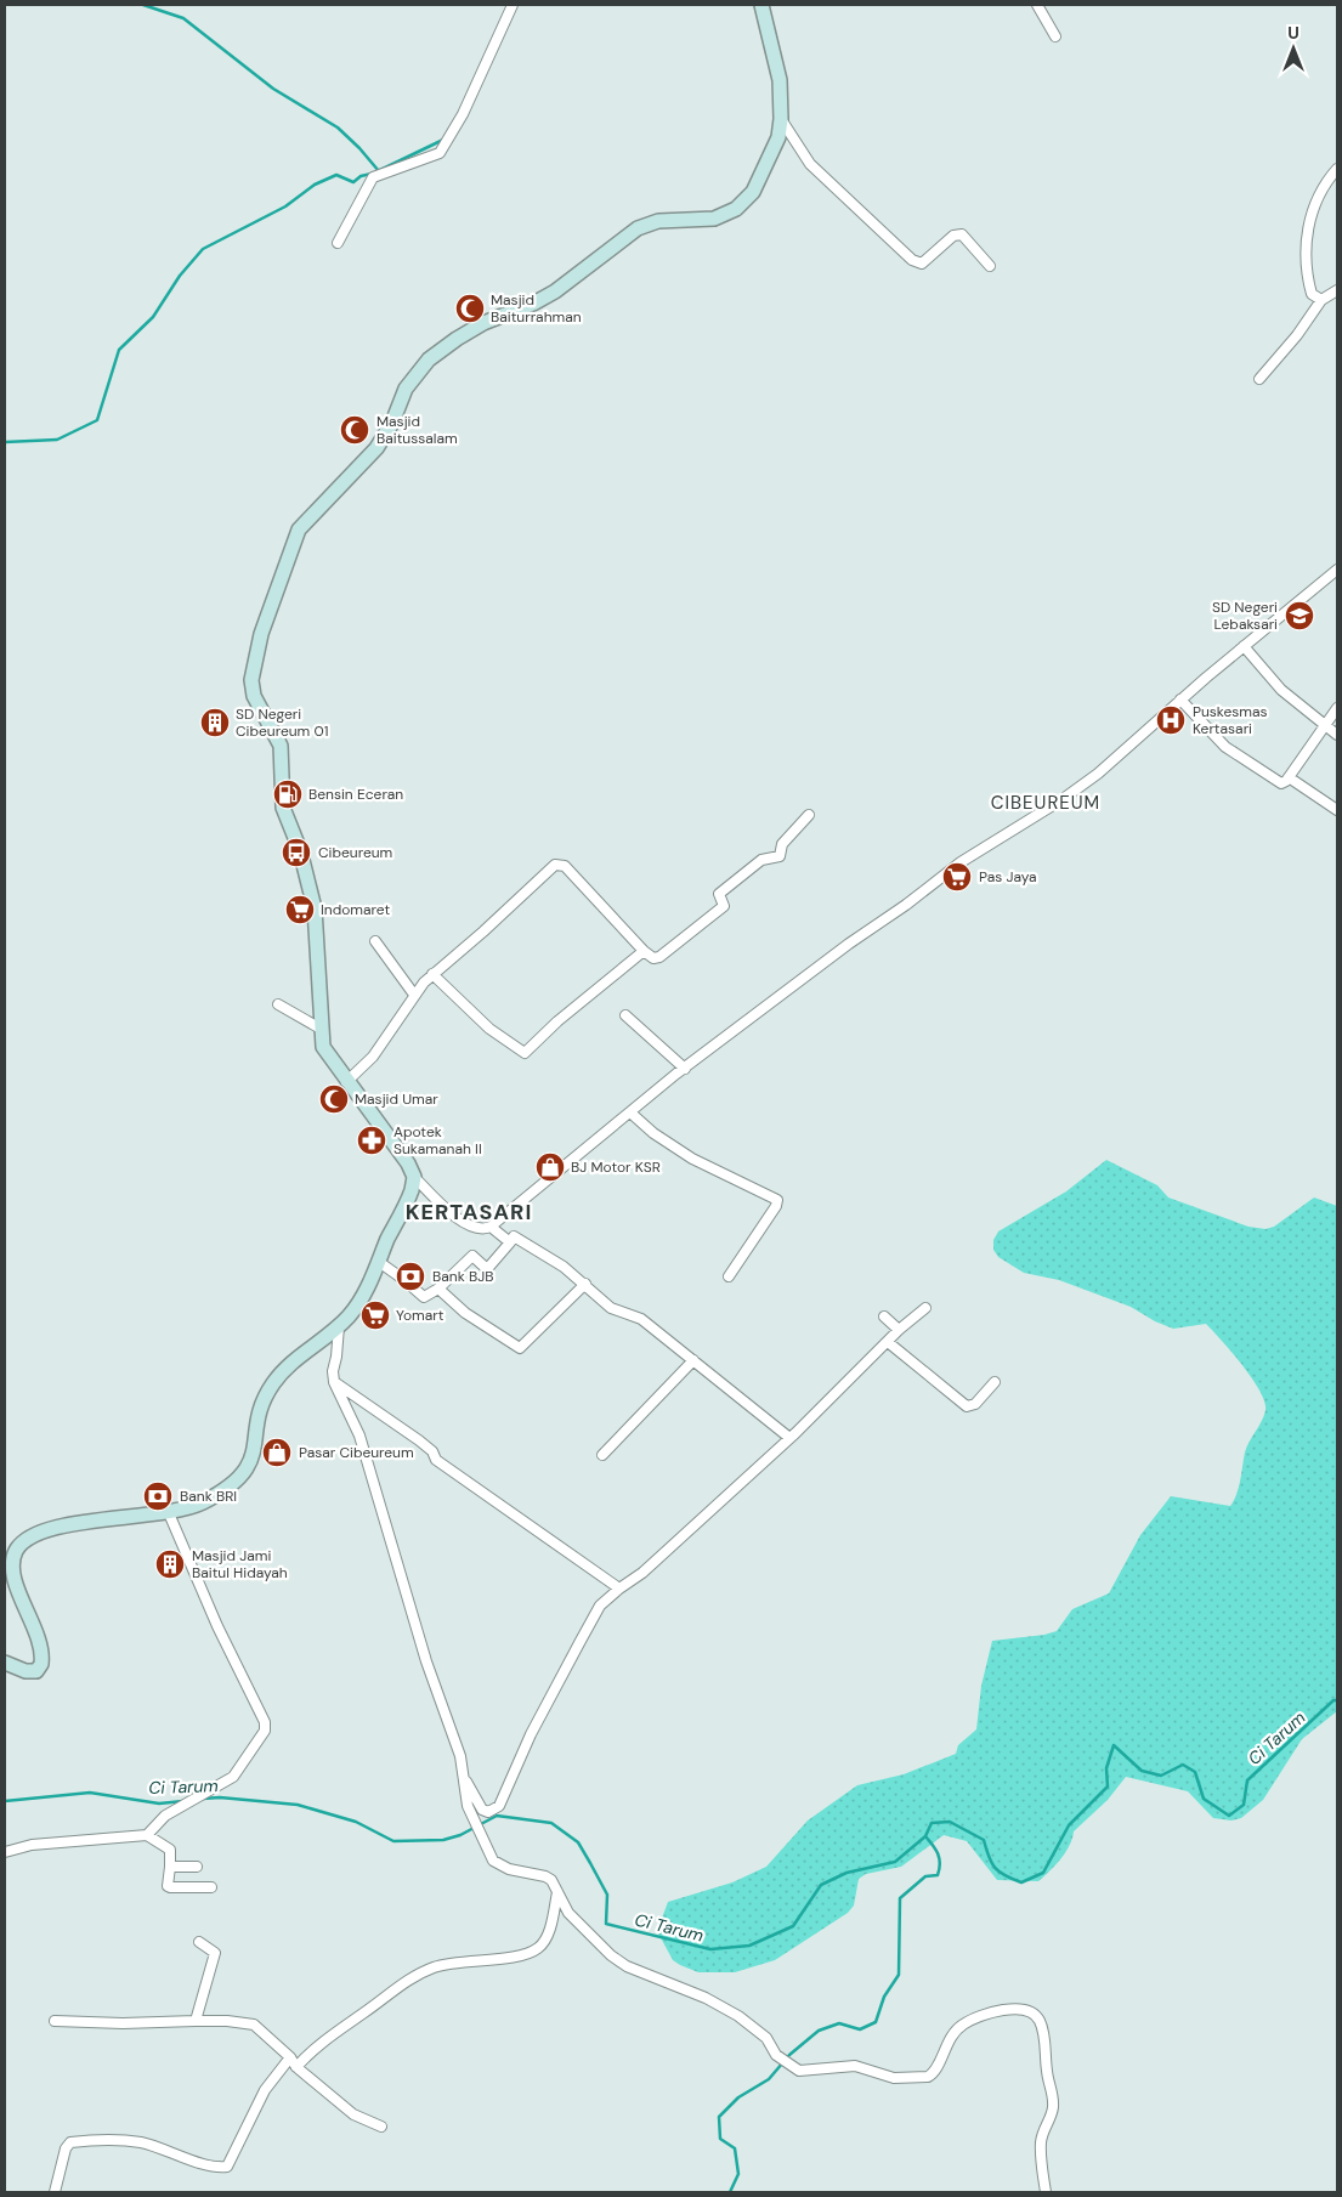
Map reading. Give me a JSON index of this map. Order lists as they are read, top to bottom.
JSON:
{
  "districts": ["CIBEUREUM", "KERTASARI"],
  "water": ["Ci Tarum"],
  "places": {
    "mosque": ["Masjid Baiturrahman", "Masjid Baitussalam", "Masjid Umar"],
    "school or university": ["SD Negeri Lebaksari"],
    "hospital": ["Puskesmas Kertasari"],
    "building": ["SD Negeri Cibeureum 01", "Masjid Jami Baitul Hidayah"],
    "fuel station": ["Bensin Eceran"],
    "bus stop": ["Cibeureum"],
    "supermarket": ["Pas Jaya", "Indomaret", "Yomart"],
    "pharmacy": ["Apotek Sukamanah II"],
    "shop": ["BJ Motor KSR", "Pasar Cibeureum"],
    "bank": ["Bank BJB", "Bank BRI"]
  },
  "north": "top"
}
